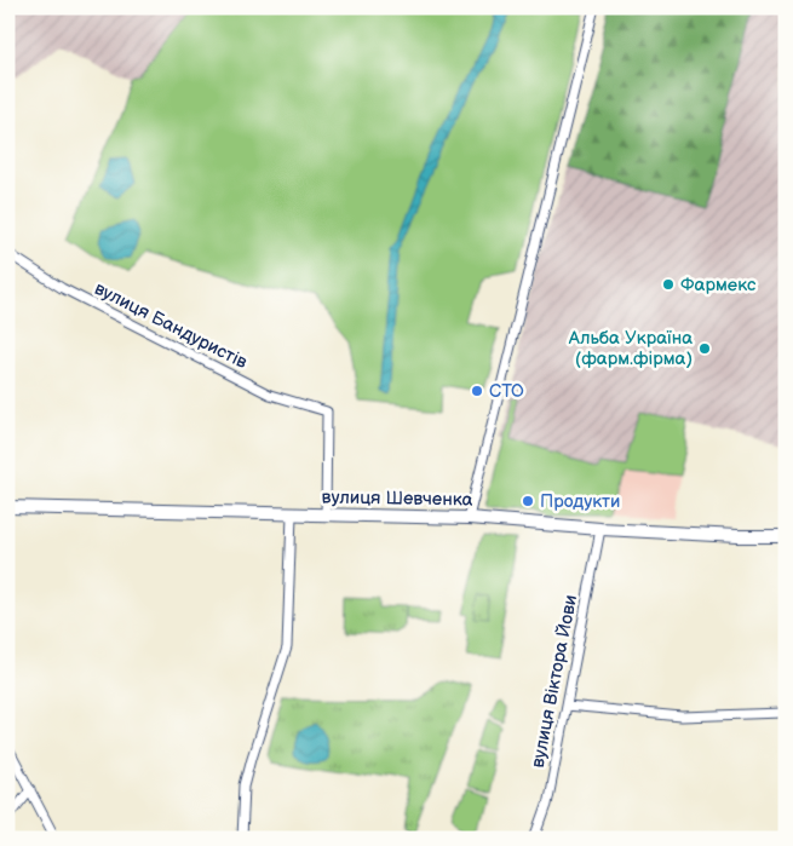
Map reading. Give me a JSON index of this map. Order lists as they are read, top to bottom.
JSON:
{
  "streets": {
    "main road": ["вулиця Шевченка"],
    "street": ["вулиця Бандуристів", "вулиця Віктора Йови"]
  },
  "crossings": [
    ["вулиця Бандуристів", "вулиця Шевченка"],
    ["вулиця Шевченка", "вулиця Віктора Йови"]
  ],
  "places": [
    "Фармекс",
    "Альба Україна (фарм.фірма)",
    "СТО",
    "Продукти"
  ]
}
